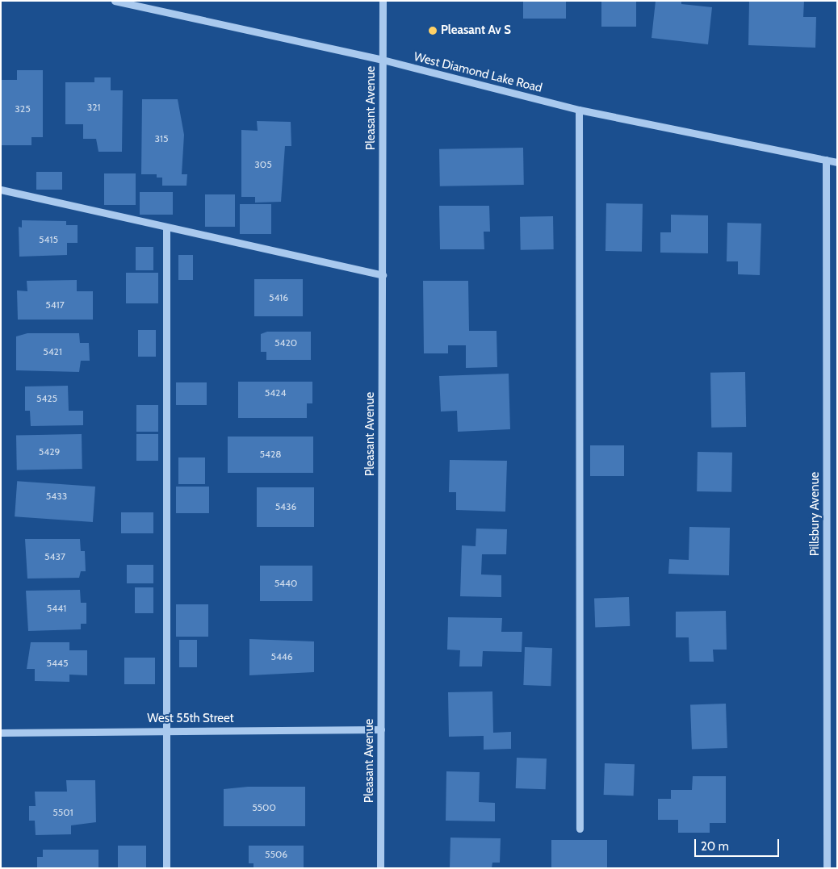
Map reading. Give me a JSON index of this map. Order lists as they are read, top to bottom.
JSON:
{
  "streets": {
    "street": [
      "West Diamond Lake Road",
      "Pleasant Avenue",
      "Pillsbury Avenue",
      "West 55th Street"
    ]
  },
  "crossings": [
    ["West Diamond Lake Road", "Pleasant Avenue"],
    ["West Diamond Lake Road", "Pillsbury Avenue"],
    ["Pleasant Avenue", "West 55th Street"]
  ],
  "places": ["Pleasant Av S"],
  "house_numbers": [
    "321",
    "325",
    "315",
    "305",
    "5415",
    "5416",
    "5417",
    "5420",
    "5421",
    "5424",
    "5425",
    "5429",
    "5428",
    "5433",
    "5436",
    "5437",
    "5440",
    "5441",
    "5446",
    "5445",
    "5500",
    "5501",
    "5506"
  ],
  "scale_bar": "20 m"
}
